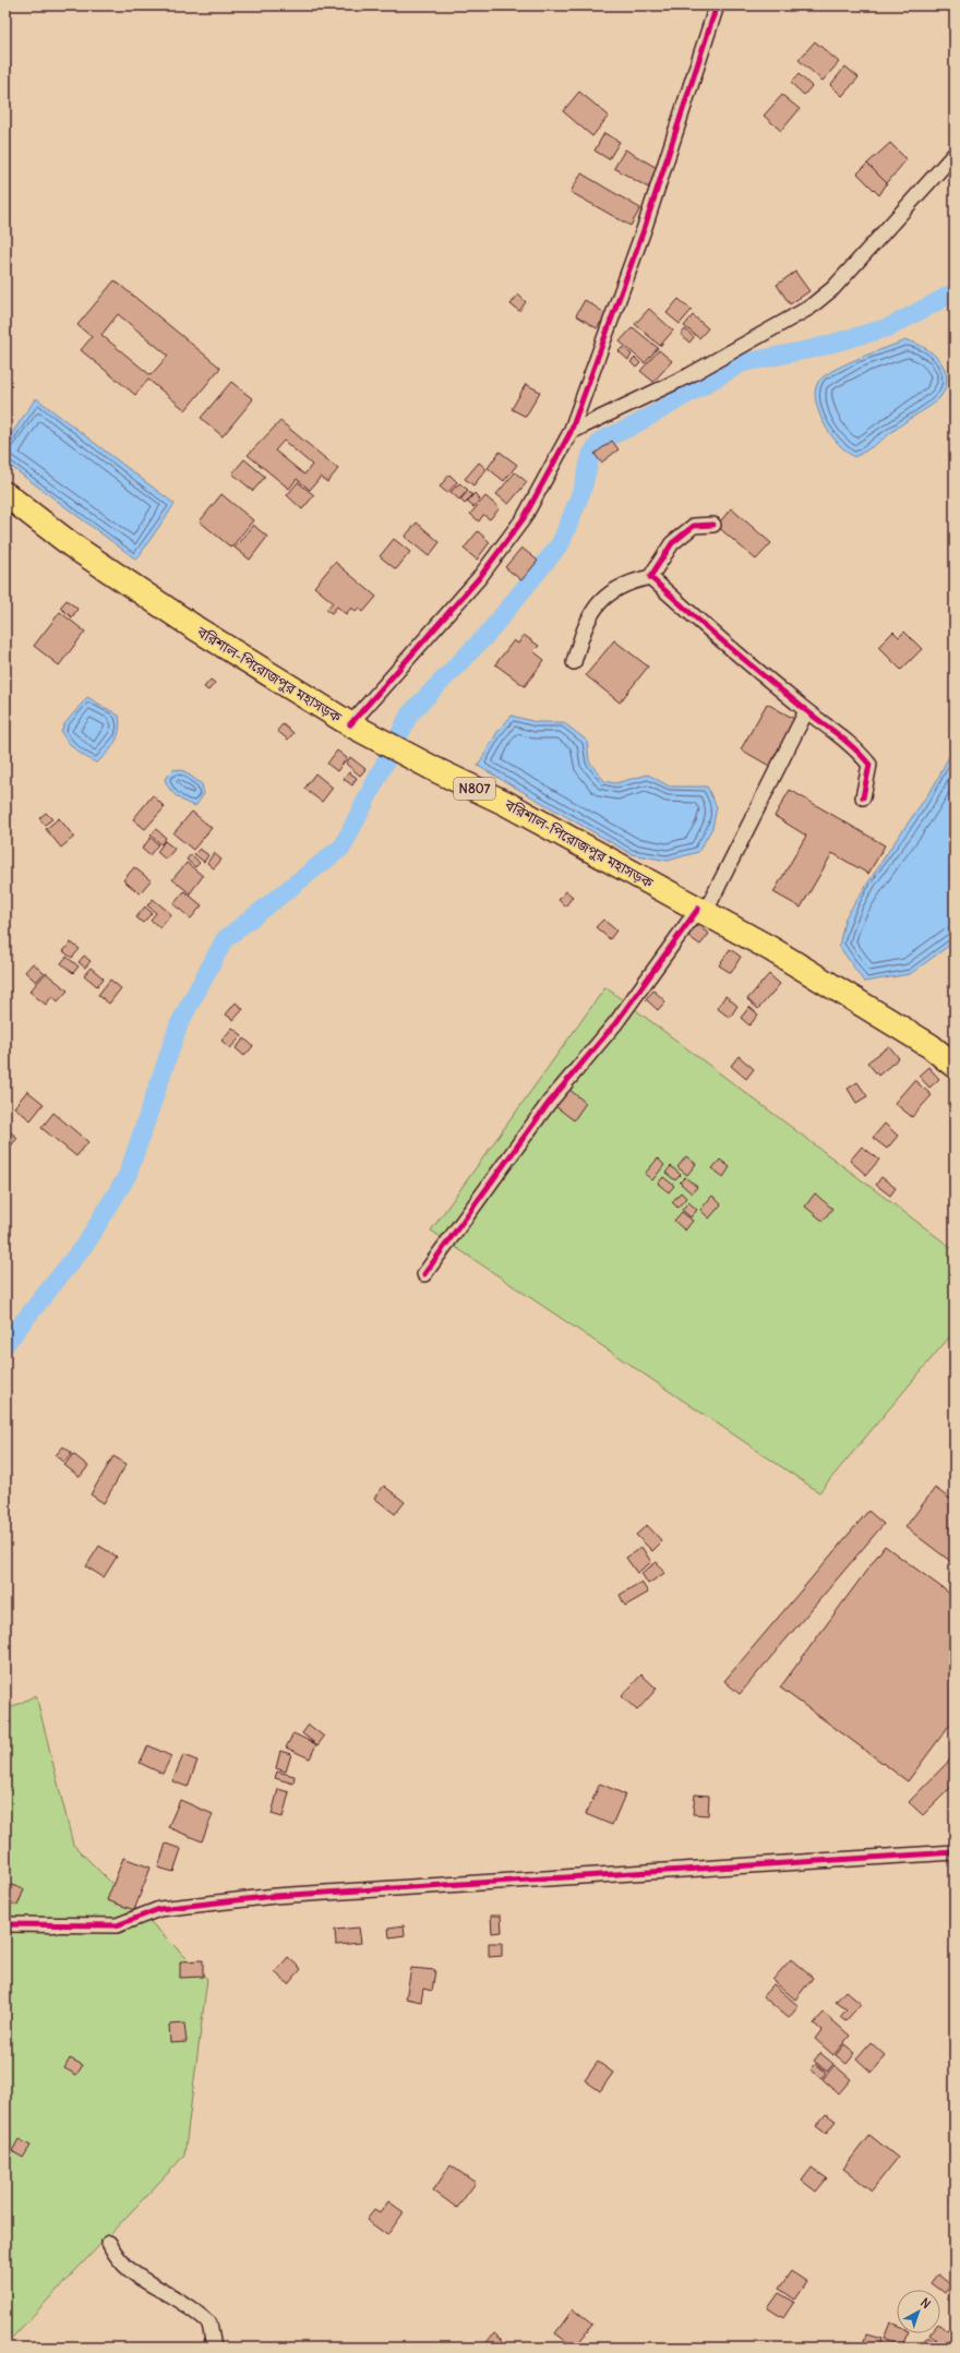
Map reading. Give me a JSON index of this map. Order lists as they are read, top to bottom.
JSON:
{
  "streets": {
    "highway": ["বরিশাল-পিরোজপুর মহাসড়ক", "N807"]
  },
  "north": "top right"
}
